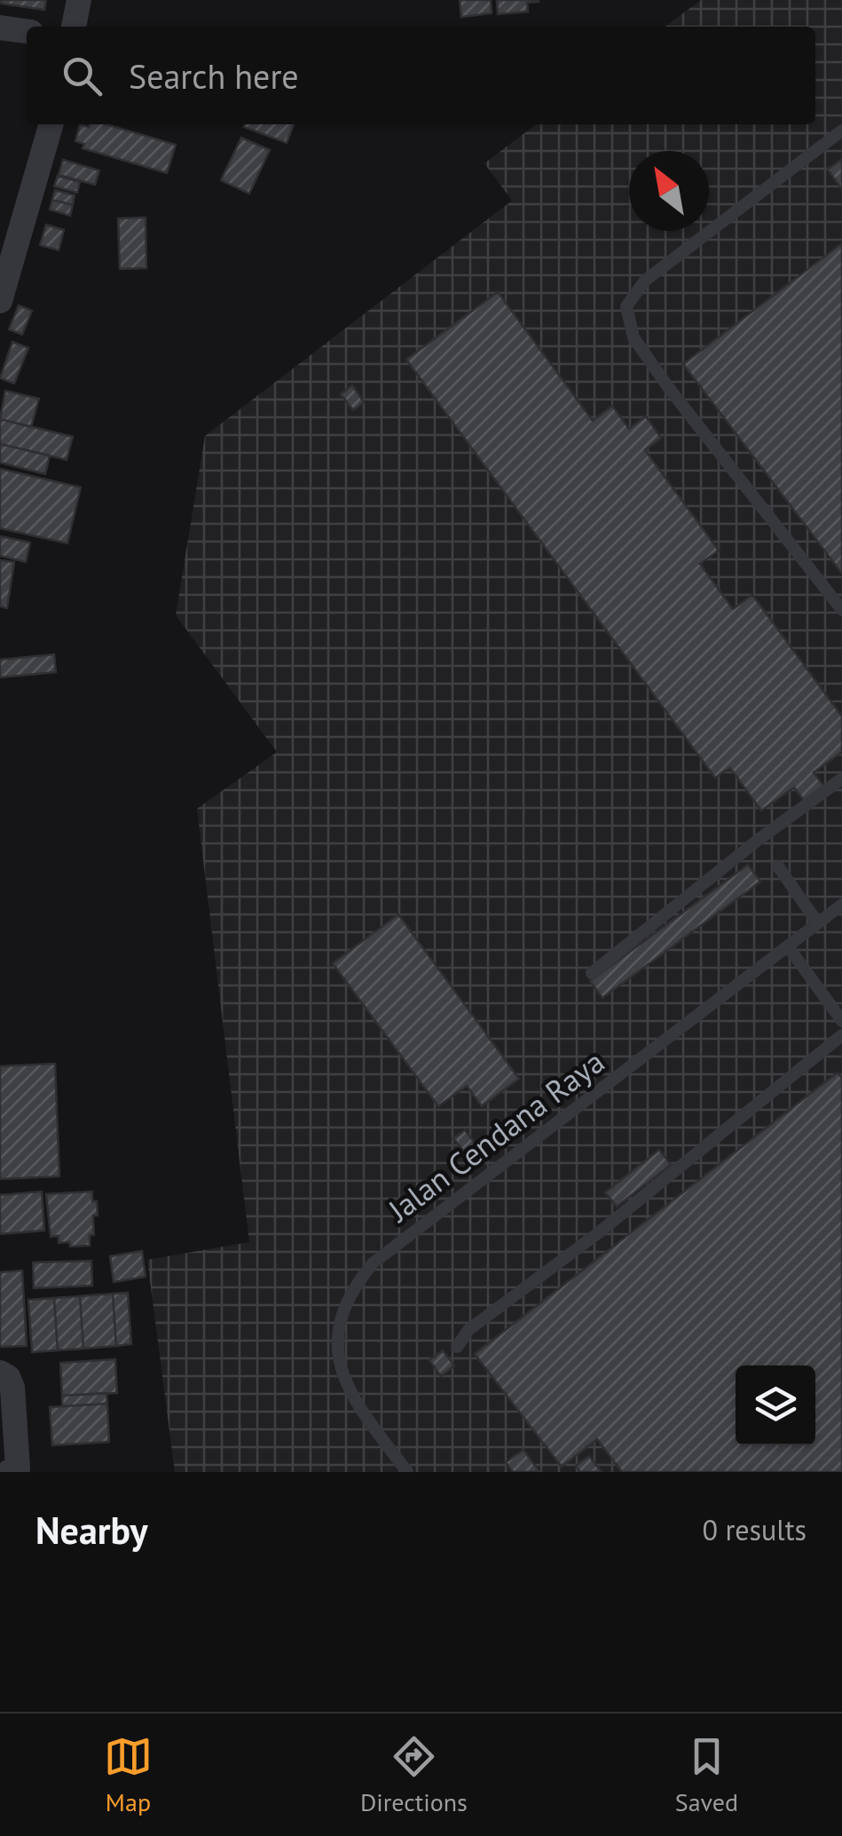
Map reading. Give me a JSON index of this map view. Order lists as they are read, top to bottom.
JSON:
{
  "streets": {
    "lane": ["Jalan Cendana Raya"]
  },
  "north": "top left",
  "page": {
    "search": "Search here",
    "heading": ["Nearby", "0 results"],
    "nav": ["Map", "Directions", "Saved"]
  }
}
